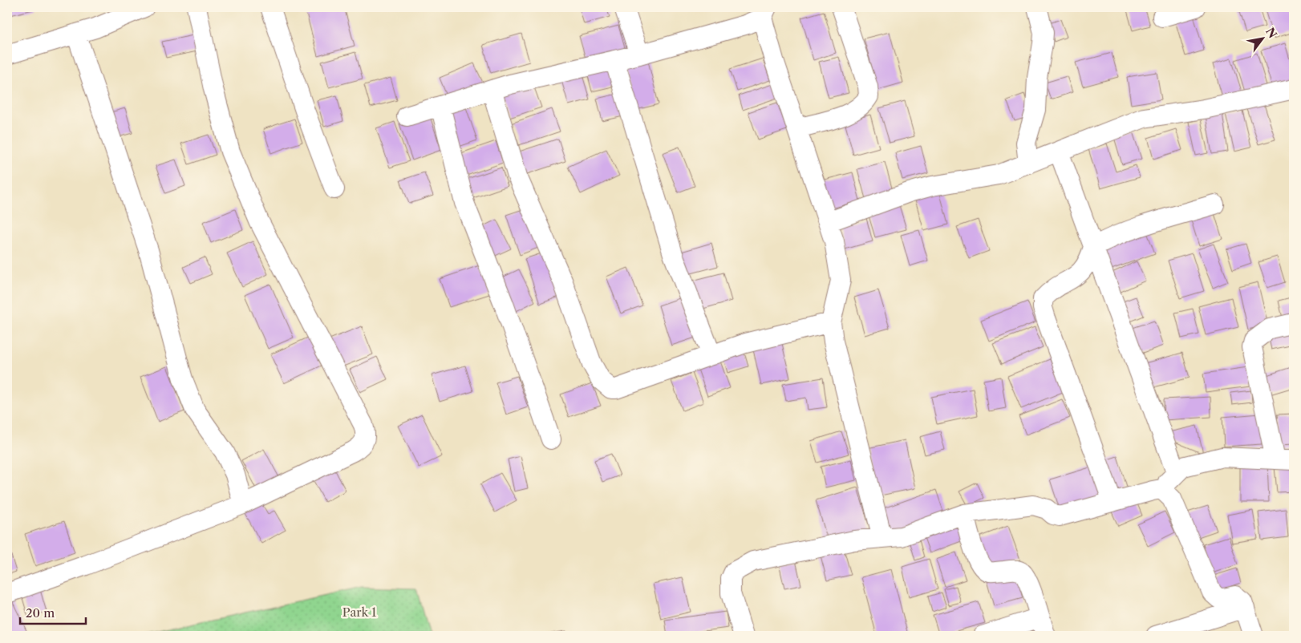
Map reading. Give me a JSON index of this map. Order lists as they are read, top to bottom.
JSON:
{
  "parks": ["Park 1"],
  "scale_bar": "20 m",
  "north": "top right"
}
